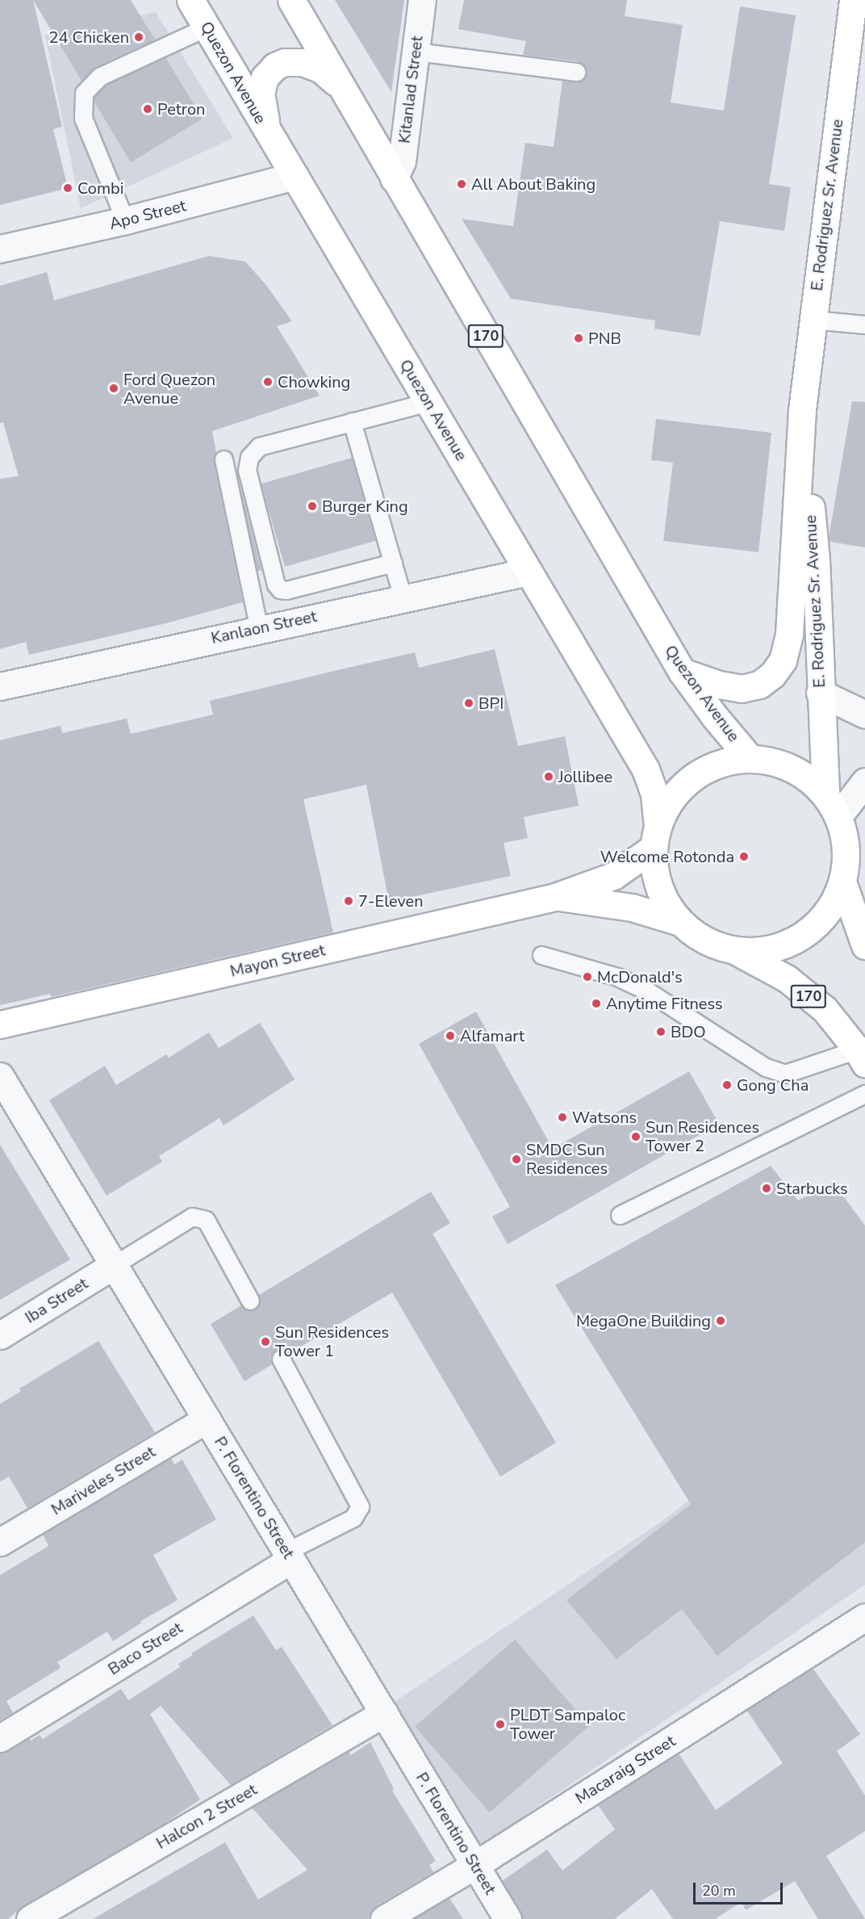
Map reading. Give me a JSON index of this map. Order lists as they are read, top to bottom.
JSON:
{
  "streets": {
    "main road": [
      "Quezon Avenue",
      "E. Rodriguez Sr. Avenue",
      "170",
      "Mayon Street"
    ],
    "street": [
      "Kitanlad Street",
      "Apo Street",
      "Kanlaon Street",
      "Iba Street",
      "Mariveles Street",
      "P. Florentino Street",
      "Baco Street",
      "Macaraig Street",
      "Halcon 2 Street"
    ]
  },
  "crossings": [
    ["Quezon Avenue", "Kitanlad Street"],
    ["Quezon Avenue", "E. Rodriguez Sr. Avenue"],
    ["Quezon Avenue", "Apo Street"],
    ["Quezon Avenue", "170"],
    ["Quezon Avenue", "Kanlaon Street"],
    ["Quezon Avenue", "Mayon Street"],
    ["E. Rodriguez Sr. Avenue", "170"],
    ["170", "Mayon Street"],
    ["Iba Street", "P. Florentino Street"],
    ["Mariveles Street", "P. Florentino Street"],
    ["P. Florentino Street", "Baco Street"],
    ["P. Florentino Street", "Macaraig Street"],
    ["P. Florentino Street", "Halcon 2 Street"]
  ],
  "places": [
    "24 Chicken",
    "Petron",
    "All About Baking",
    "Combi",
    "PNB",
    "Chowking",
    "Ford Quezon Avenue",
    "Burger King",
    "BPI",
    "Jollibee",
    "Welcome Rotonda",
    "7-Eleven",
    "McDonald's",
    "Anytime Fitness",
    "BDO",
    "Alfamart",
    "Gong Cha",
    "Watsons",
    "Sun Residences Tower 2",
    "SMDC Sun Residences",
    "Starbucks",
    "MegaOne Building",
    "Sun Residences Tower 1",
    "PLDT Sampaloc Tower"
  ],
  "scale_bar": "20 m"
}
